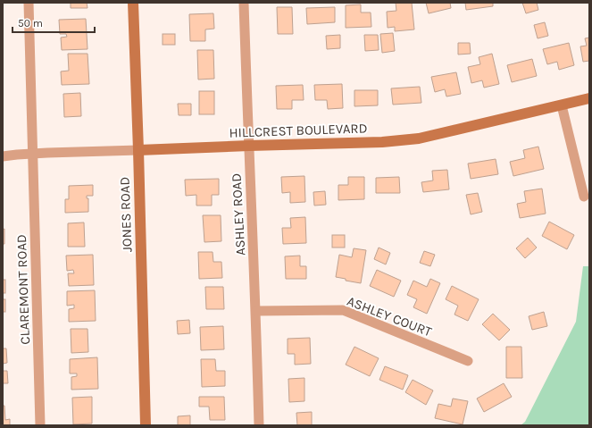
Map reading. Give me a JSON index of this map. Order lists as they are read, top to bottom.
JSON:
{
  "streets": {
    "street": [
      "HILLCREST BOULEVARD",
      "JONES ROAD",
      "ASHLEY ROAD",
      "CLAREMONT ROAD",
      "ASHLEY COURT"
    ]
  },
  "crossings": [
    ["HILLCREST BOULEVARD", "JONES ROAD"],
    ["HILLCREST BOULEVARD", "ASHLEY ROAD"],
    ["HILLCREST BOULEVARD", "CLAREMONT ROAD"],
    ["ASHLEY ROAD", "ASHLEY COURT"]
  ],
  "scale_bar": "50 m"
}
